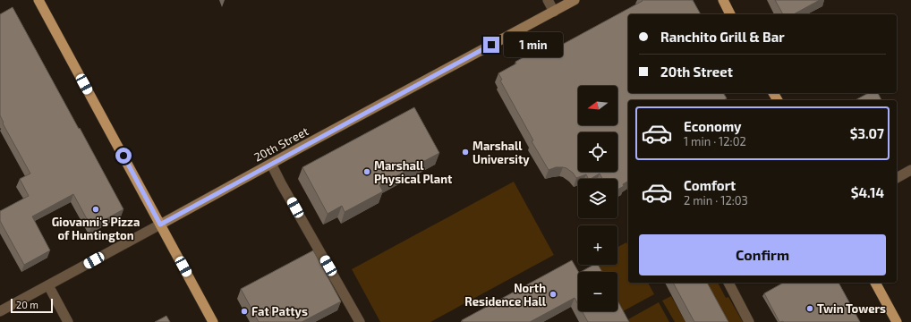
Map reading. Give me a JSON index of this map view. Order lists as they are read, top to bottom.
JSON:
{
  "streets": {
    "main road": ["20th Street"]
  },
  "places": [
    "Marshall University",
    "Marshall Physical Plant",
    "Giovanni's Pizza of Huntington",
    "North Residence Hall",
    "Twin Towers",
    "Fat Pattys"
  ],
  "scale_bar": "20 m",
  "north": "left",
  "page": {
    "banner": ["Ranchito Grill & Bar", "20th Street"],
    "bubble": "1 min",
    "map_buttons": ["+", "−"],
    "list": [
      {
        "name": "Economy",
        "note": "1 min · 12:02",
        "value": "$3.07"
      },
      {
        "name": "Comfort",
        "note": "2 min · 12:03",
        "value": "$4.14"
      }
    ],
    "buttons": "Confirm",
    "scale": "20 m"
  }
}
